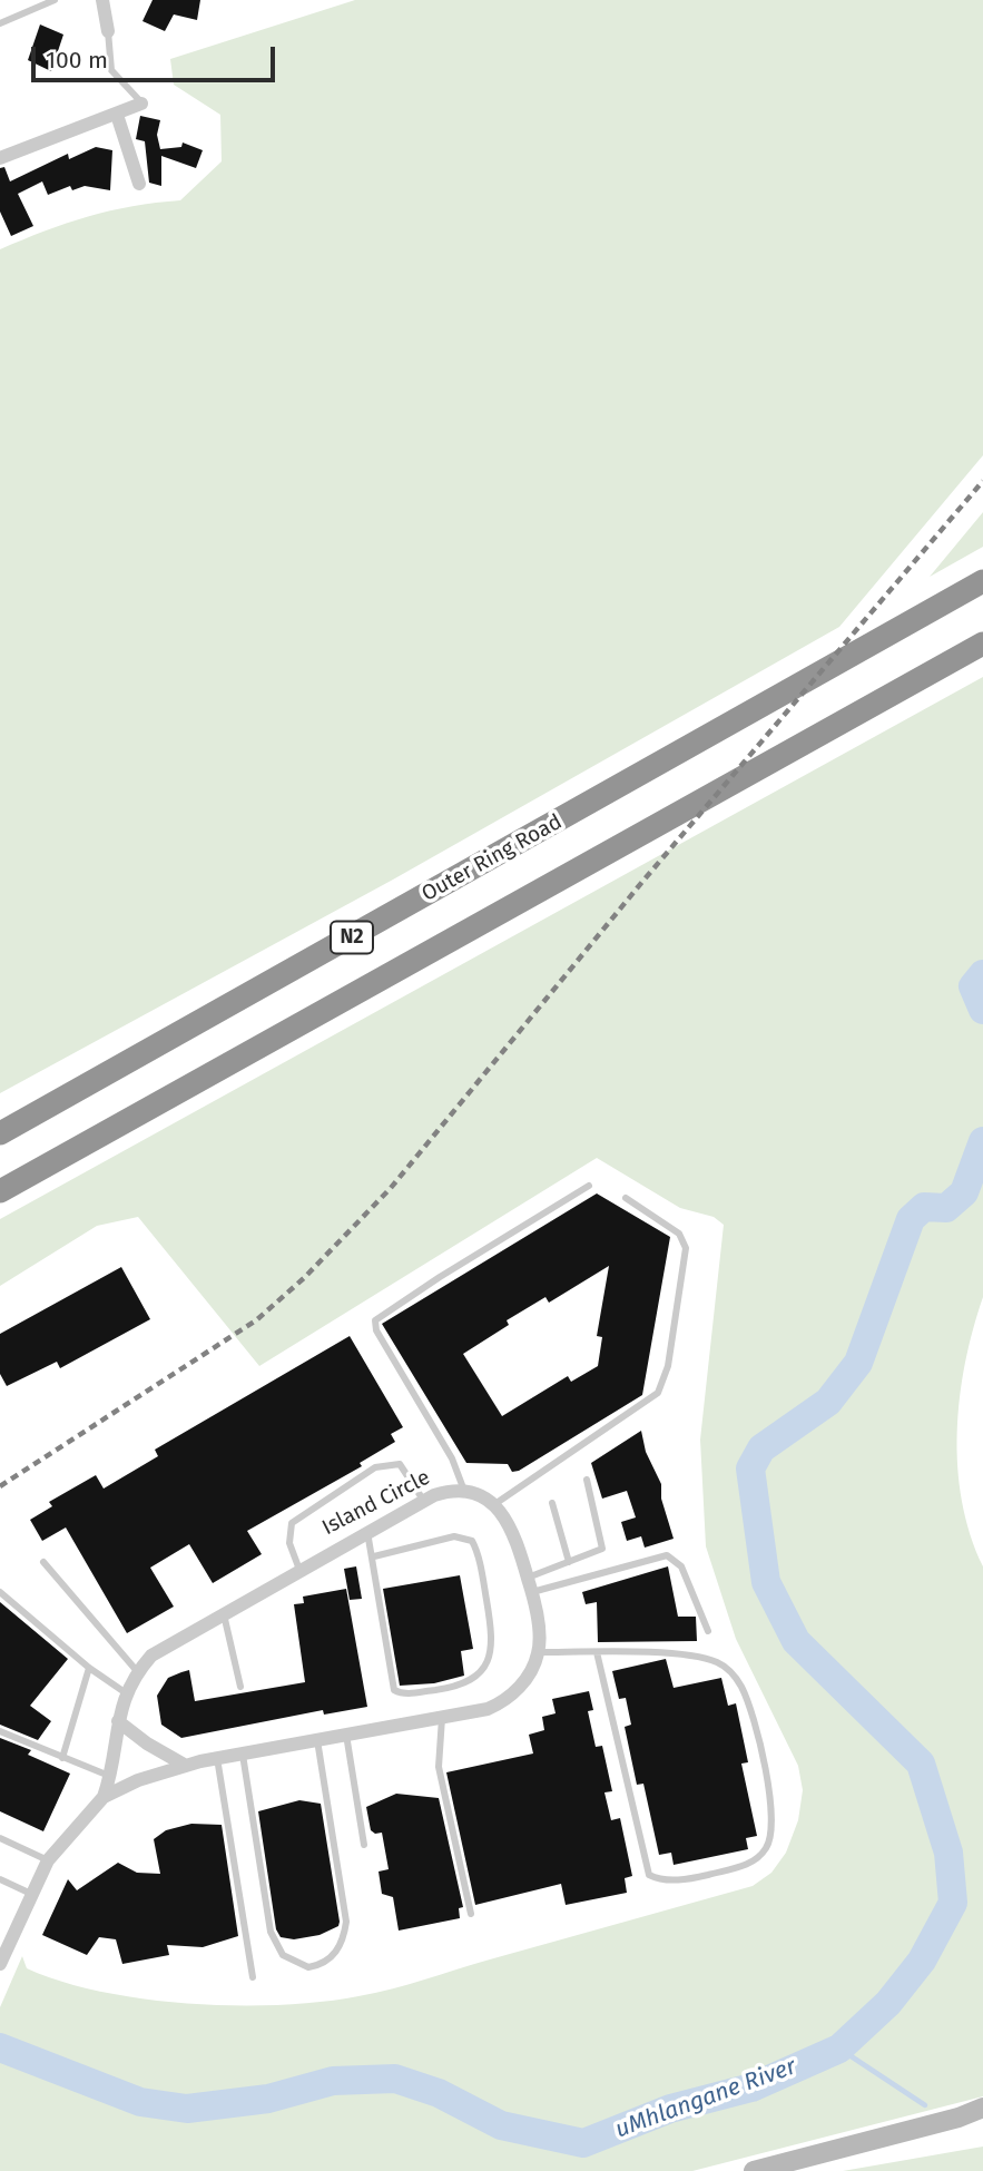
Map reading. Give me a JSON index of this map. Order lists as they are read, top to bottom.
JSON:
{
  "streets": {
    "highway": ["Outer Ring Road", "N2"],
    "street": ["Island Circle"]
  },
  "water": ["uMhlangane River"],
  "scale_bar": "100 m"
}
